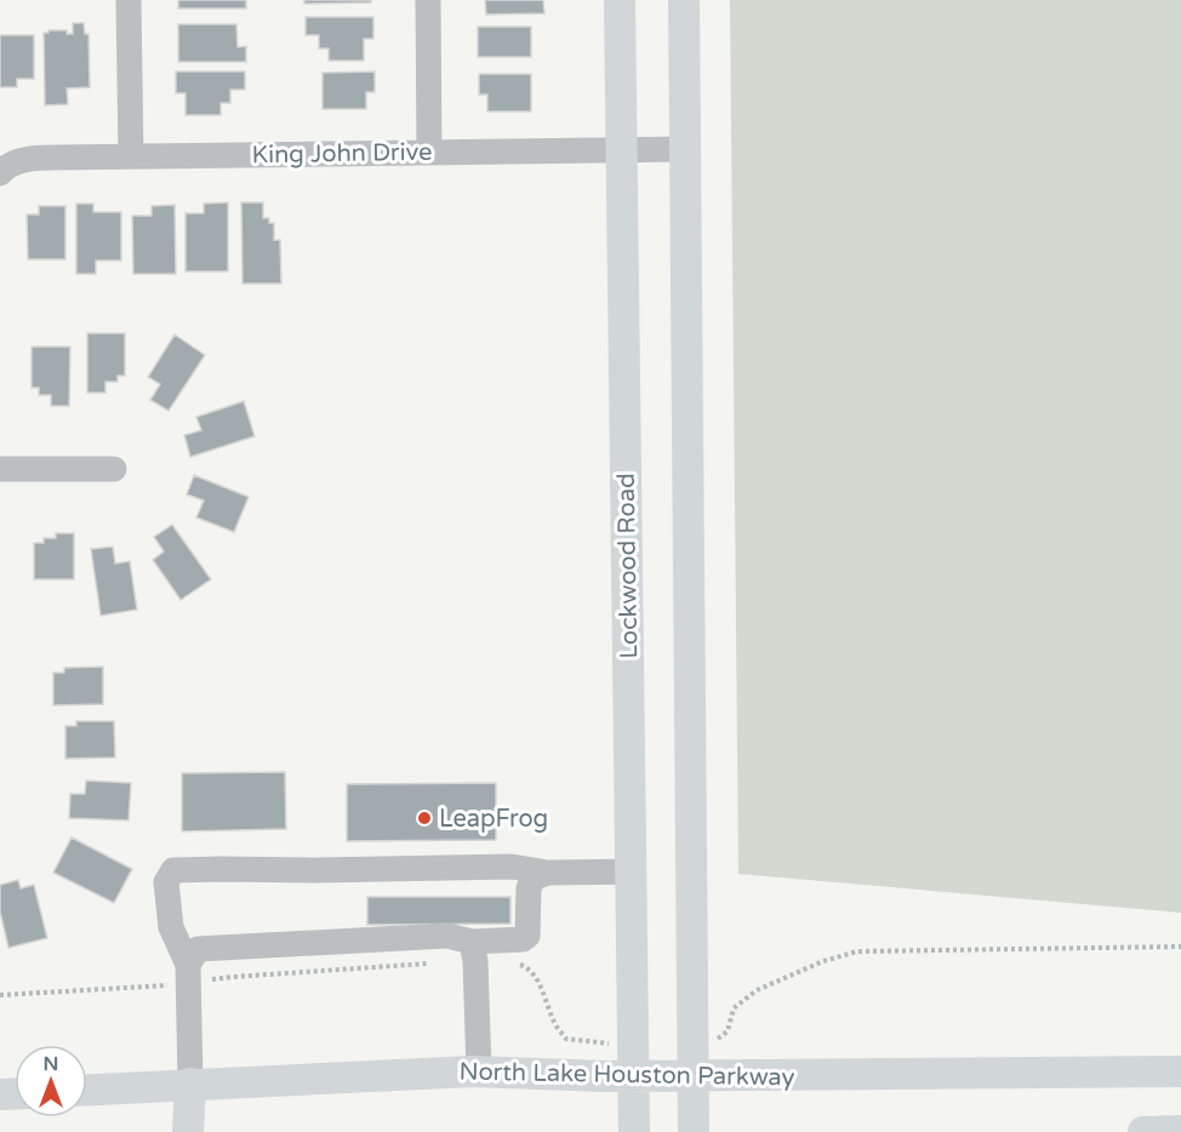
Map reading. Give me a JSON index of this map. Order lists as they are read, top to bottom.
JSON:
{
  "streets": {
    "main road": ["Lockwood Road", "North Lake Houston Parkway"],
    "street": ["King John Drive"]
  },
  "crossings": [
    ["King John Drive", "Lockwood Road"],
    ["Lockwood Road", "North Lake Houston Parkway"]
  ],
  "places": ["LeapFrog"],
  "north": "top"
}
